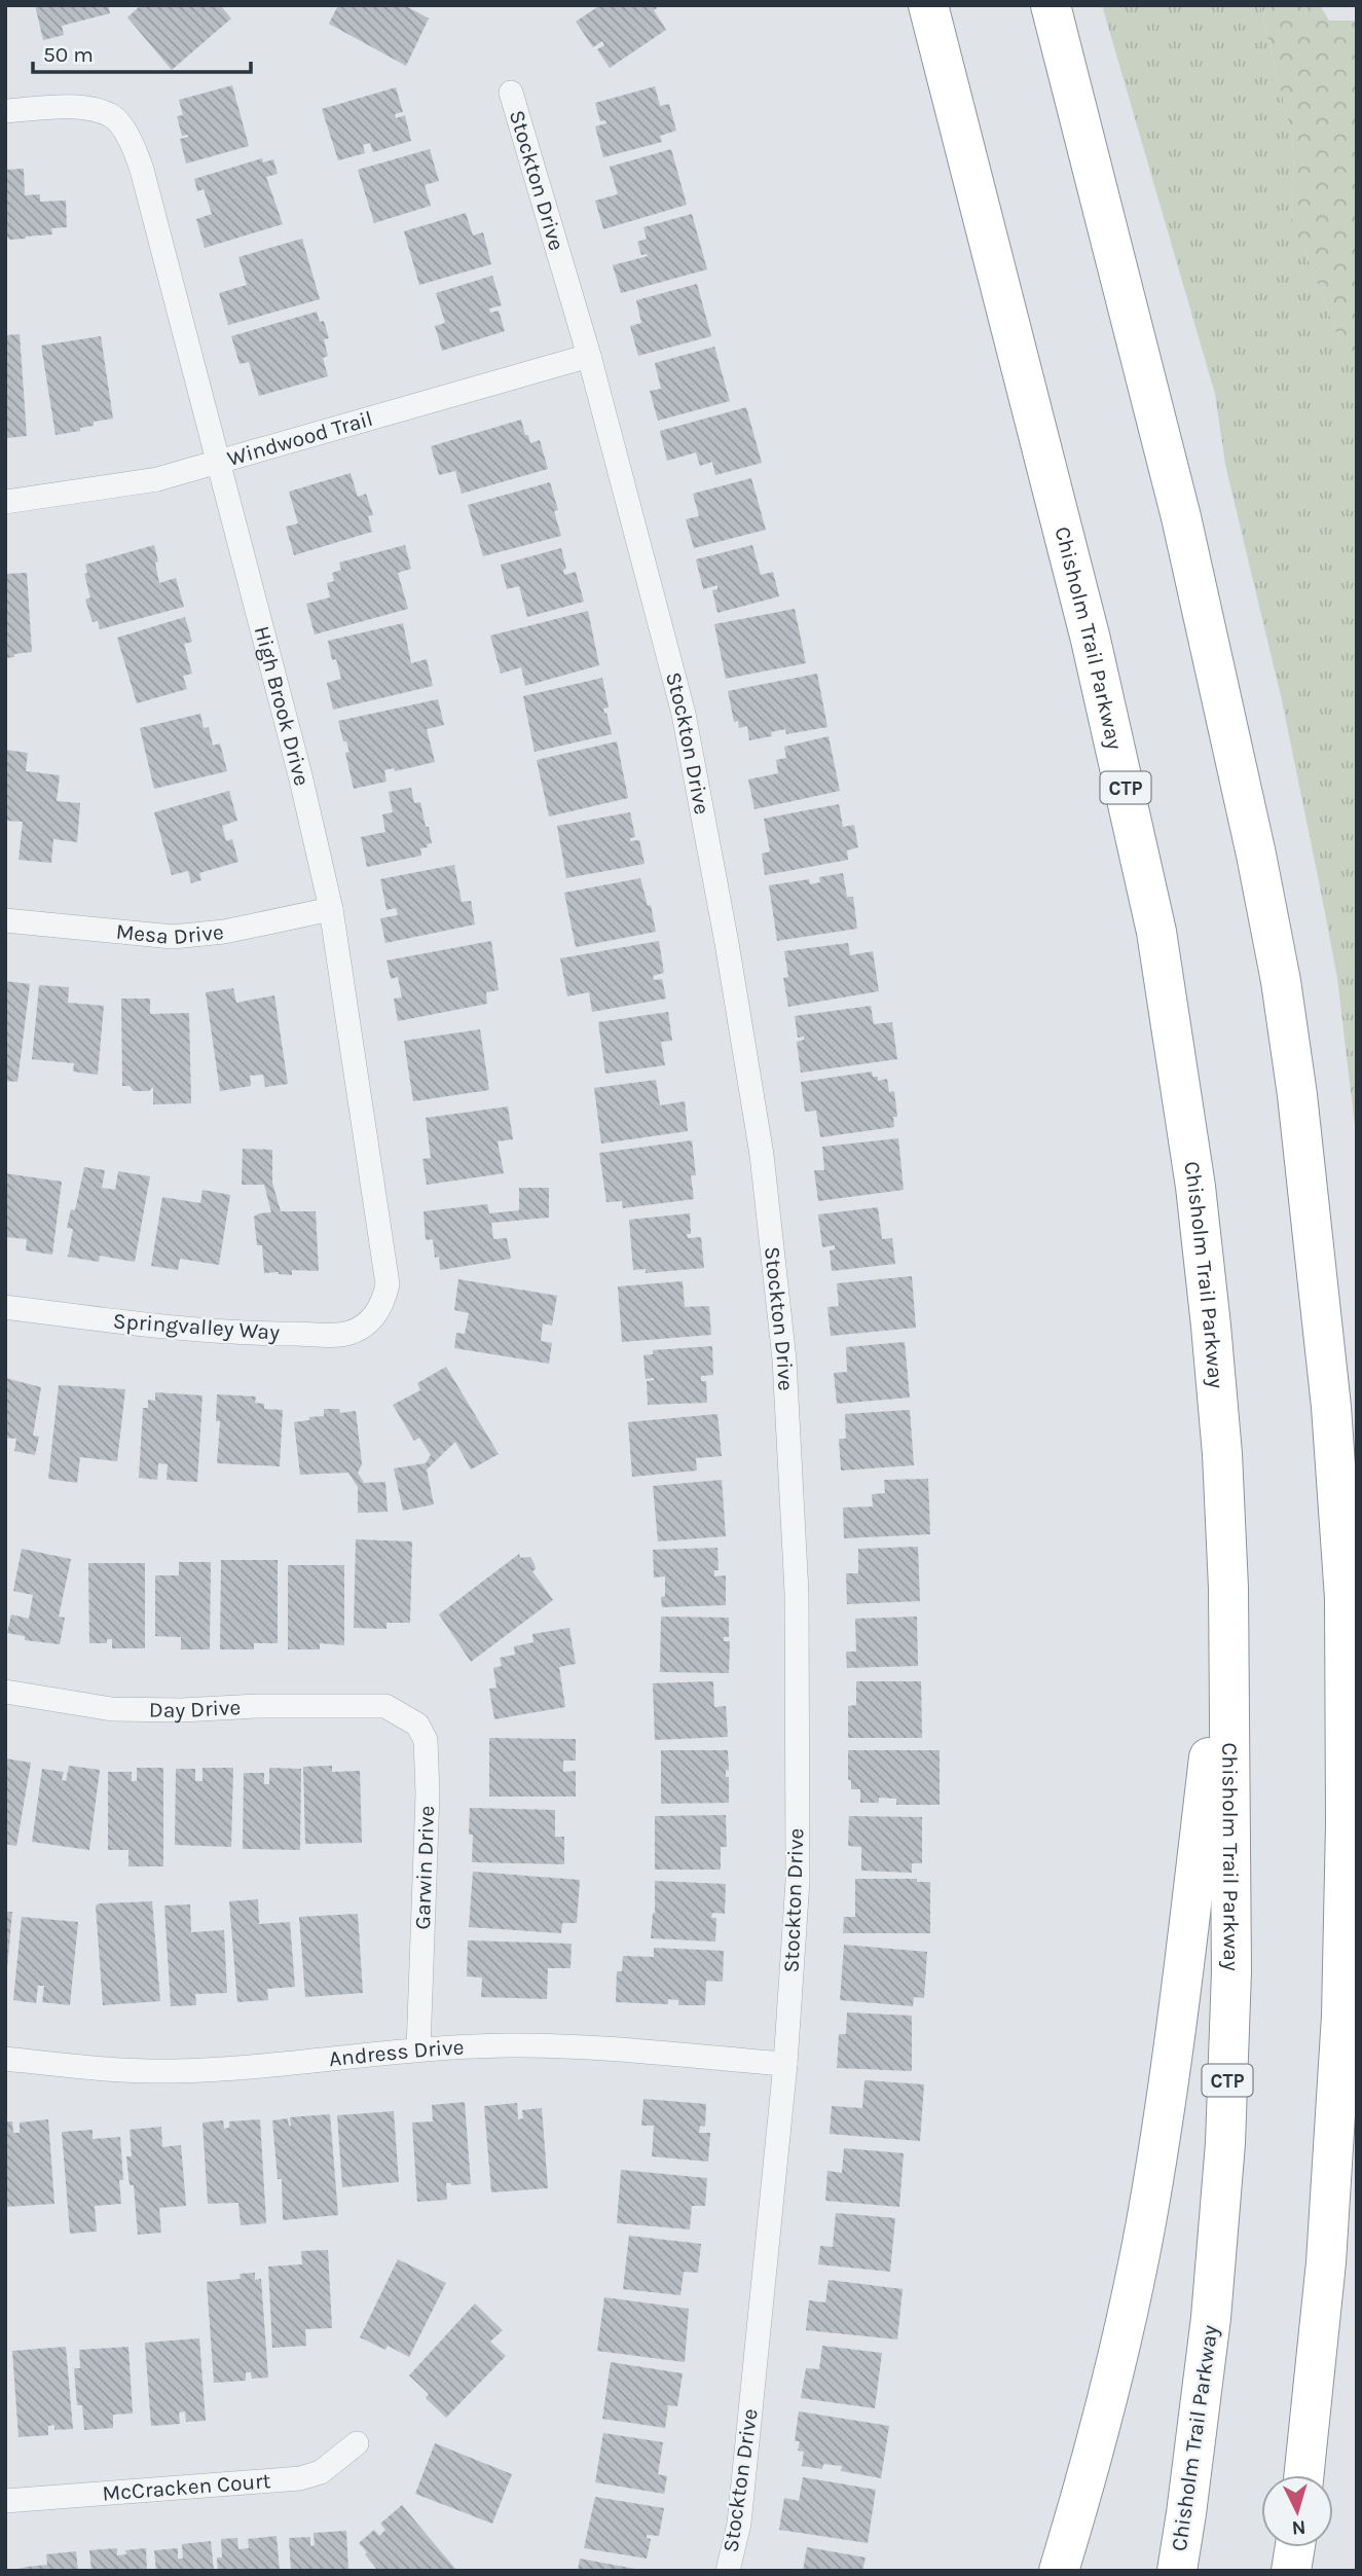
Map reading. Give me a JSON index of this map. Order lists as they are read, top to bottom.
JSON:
{
  "streets": {
    "highway": ["Chisholm Trail Parkway", "CTP"],
    "street": [
      "Stockton Drive",
      "Windwood Trail",
      "High Brook Drive",
      "Mesa Drive",
      "Springvalley Way",
      "Day Drive",
      "Garwin Drive",
      "Andress Drive",
      "McCracken Court"
    ]
  },
  "crossings": [
    ["Stockton Drive", "Windwood Trail"],
    ["Stockton Drive", "Andress Drive"],
    ["Windwood Trail", "High Brook Drive"],
    ["High Brook Drive", "Mesa Drive"],
    ["High Brook Drive", "Springvalley Way"],
    ["Day Drive", "Garwin Drive"],
    ["Garwin Drive", "Andress Drive"]
  ],
  "scale_bar": "50 m",
  "north": "bottom"
}
